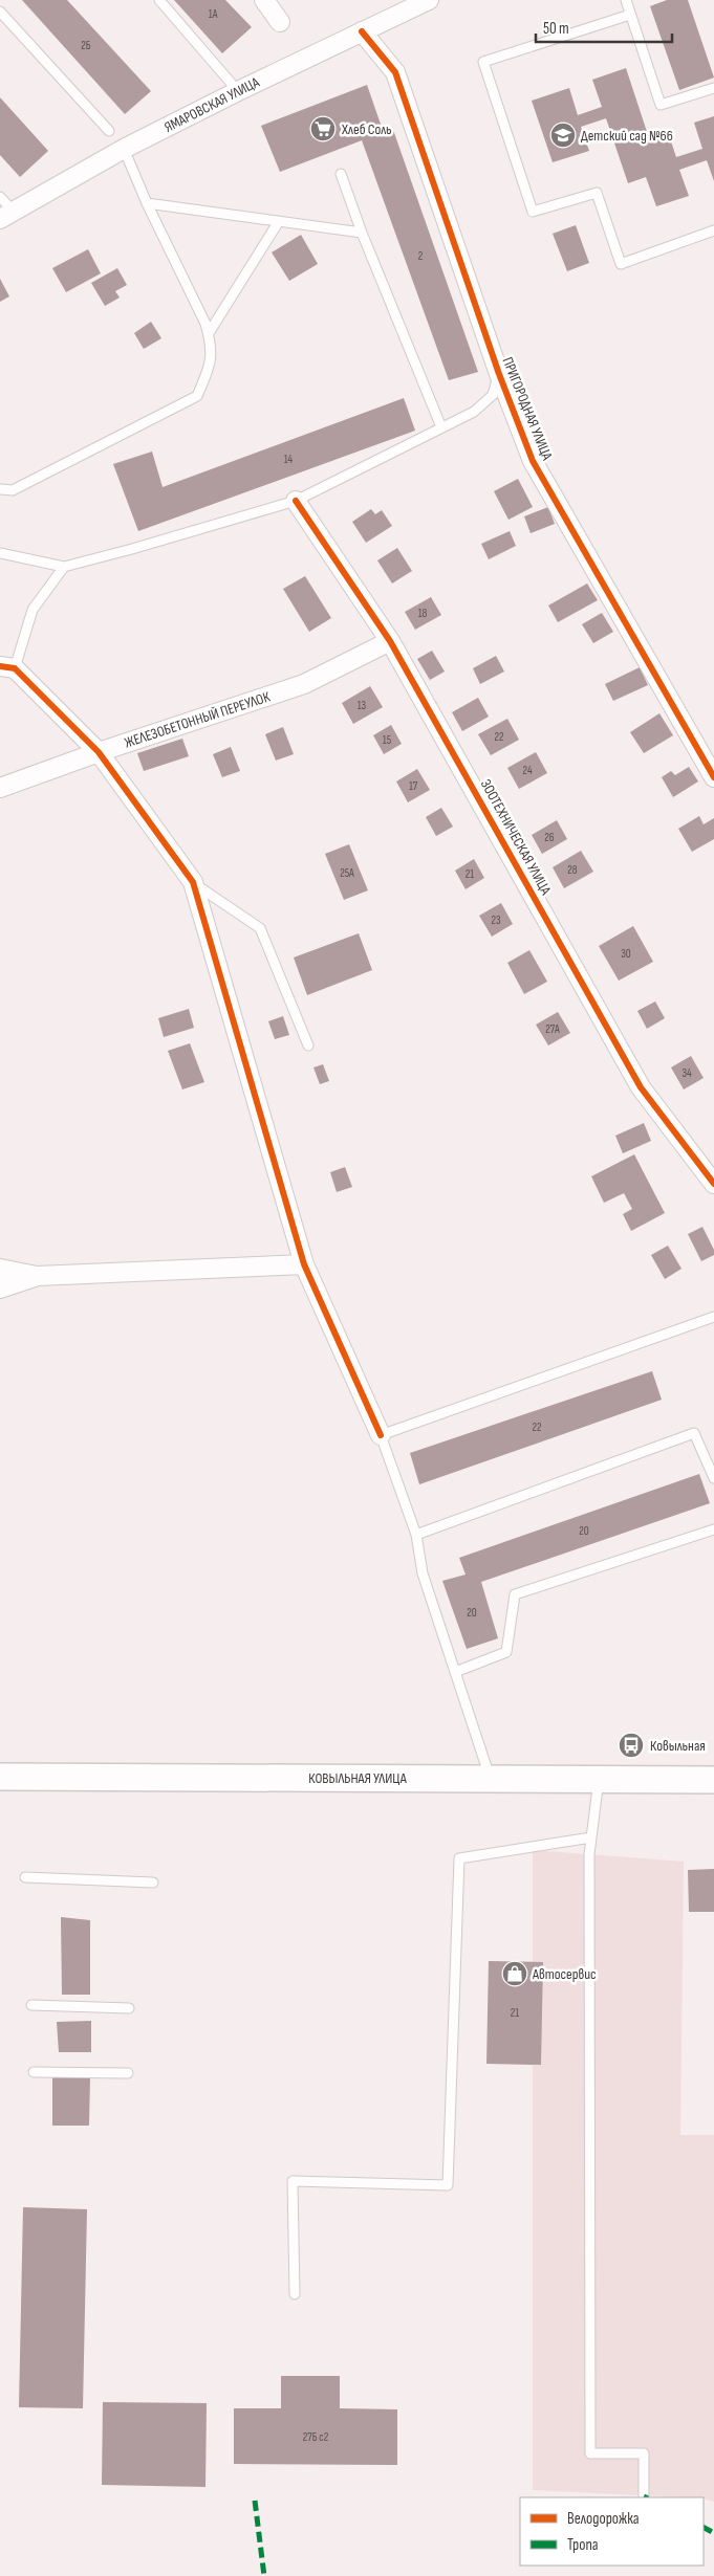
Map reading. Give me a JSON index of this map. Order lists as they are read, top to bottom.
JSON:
{
  "streets": {
    "main road": ["КОВЫЛЬНАЯ УЛИЦА"],
    "street": [
      "ЯМАРОВСКАЯ УЛИЦА",
      "ПРИГОРОДНАЯ УЛИЦА",
      "ЖЕЛЕЗОБЕТОННЫЙ ПЕРЕУЛОК",
      "ЗООТЕХНИЧЕСКАЯ УЛИЦА"
    ]
  },
  "crossings": [
    ["ЯМАРОВСКАЯ УЛИЦА", "ПРИГОРОДНАЯ УЛИЦА"],
    ["ЖЕЛЕЗОБЕТОННЫЙ ПЕРЕУЛОК", "ЗООТЕХНИЧЕСКАЯ УЛИЦА"]
  ],
  "places": {
    "supermarket": ["Хлеб Соль"],
    "school or university": ["Детский сад №66"],
    "bus stop": ["Ковыльная"],
    "shop": ["Автосервис"]
  },
  "house_numbers": [
    "1А",
    "2Б",
    "2",
    "14",
    "18",
    "13",
    "22",
    "15",
    "24",
    "17",
    "26",
    "28",
    "25А",
    "21",
    "23",
    "30",
    "27А",
    "34",
    "22",
    "20",
    "20",
    "21",
    "27Б с2"
  ],
  "legend": ["Велодорожка", "Тропа"],
  "scale_bar": "50 m"
}
